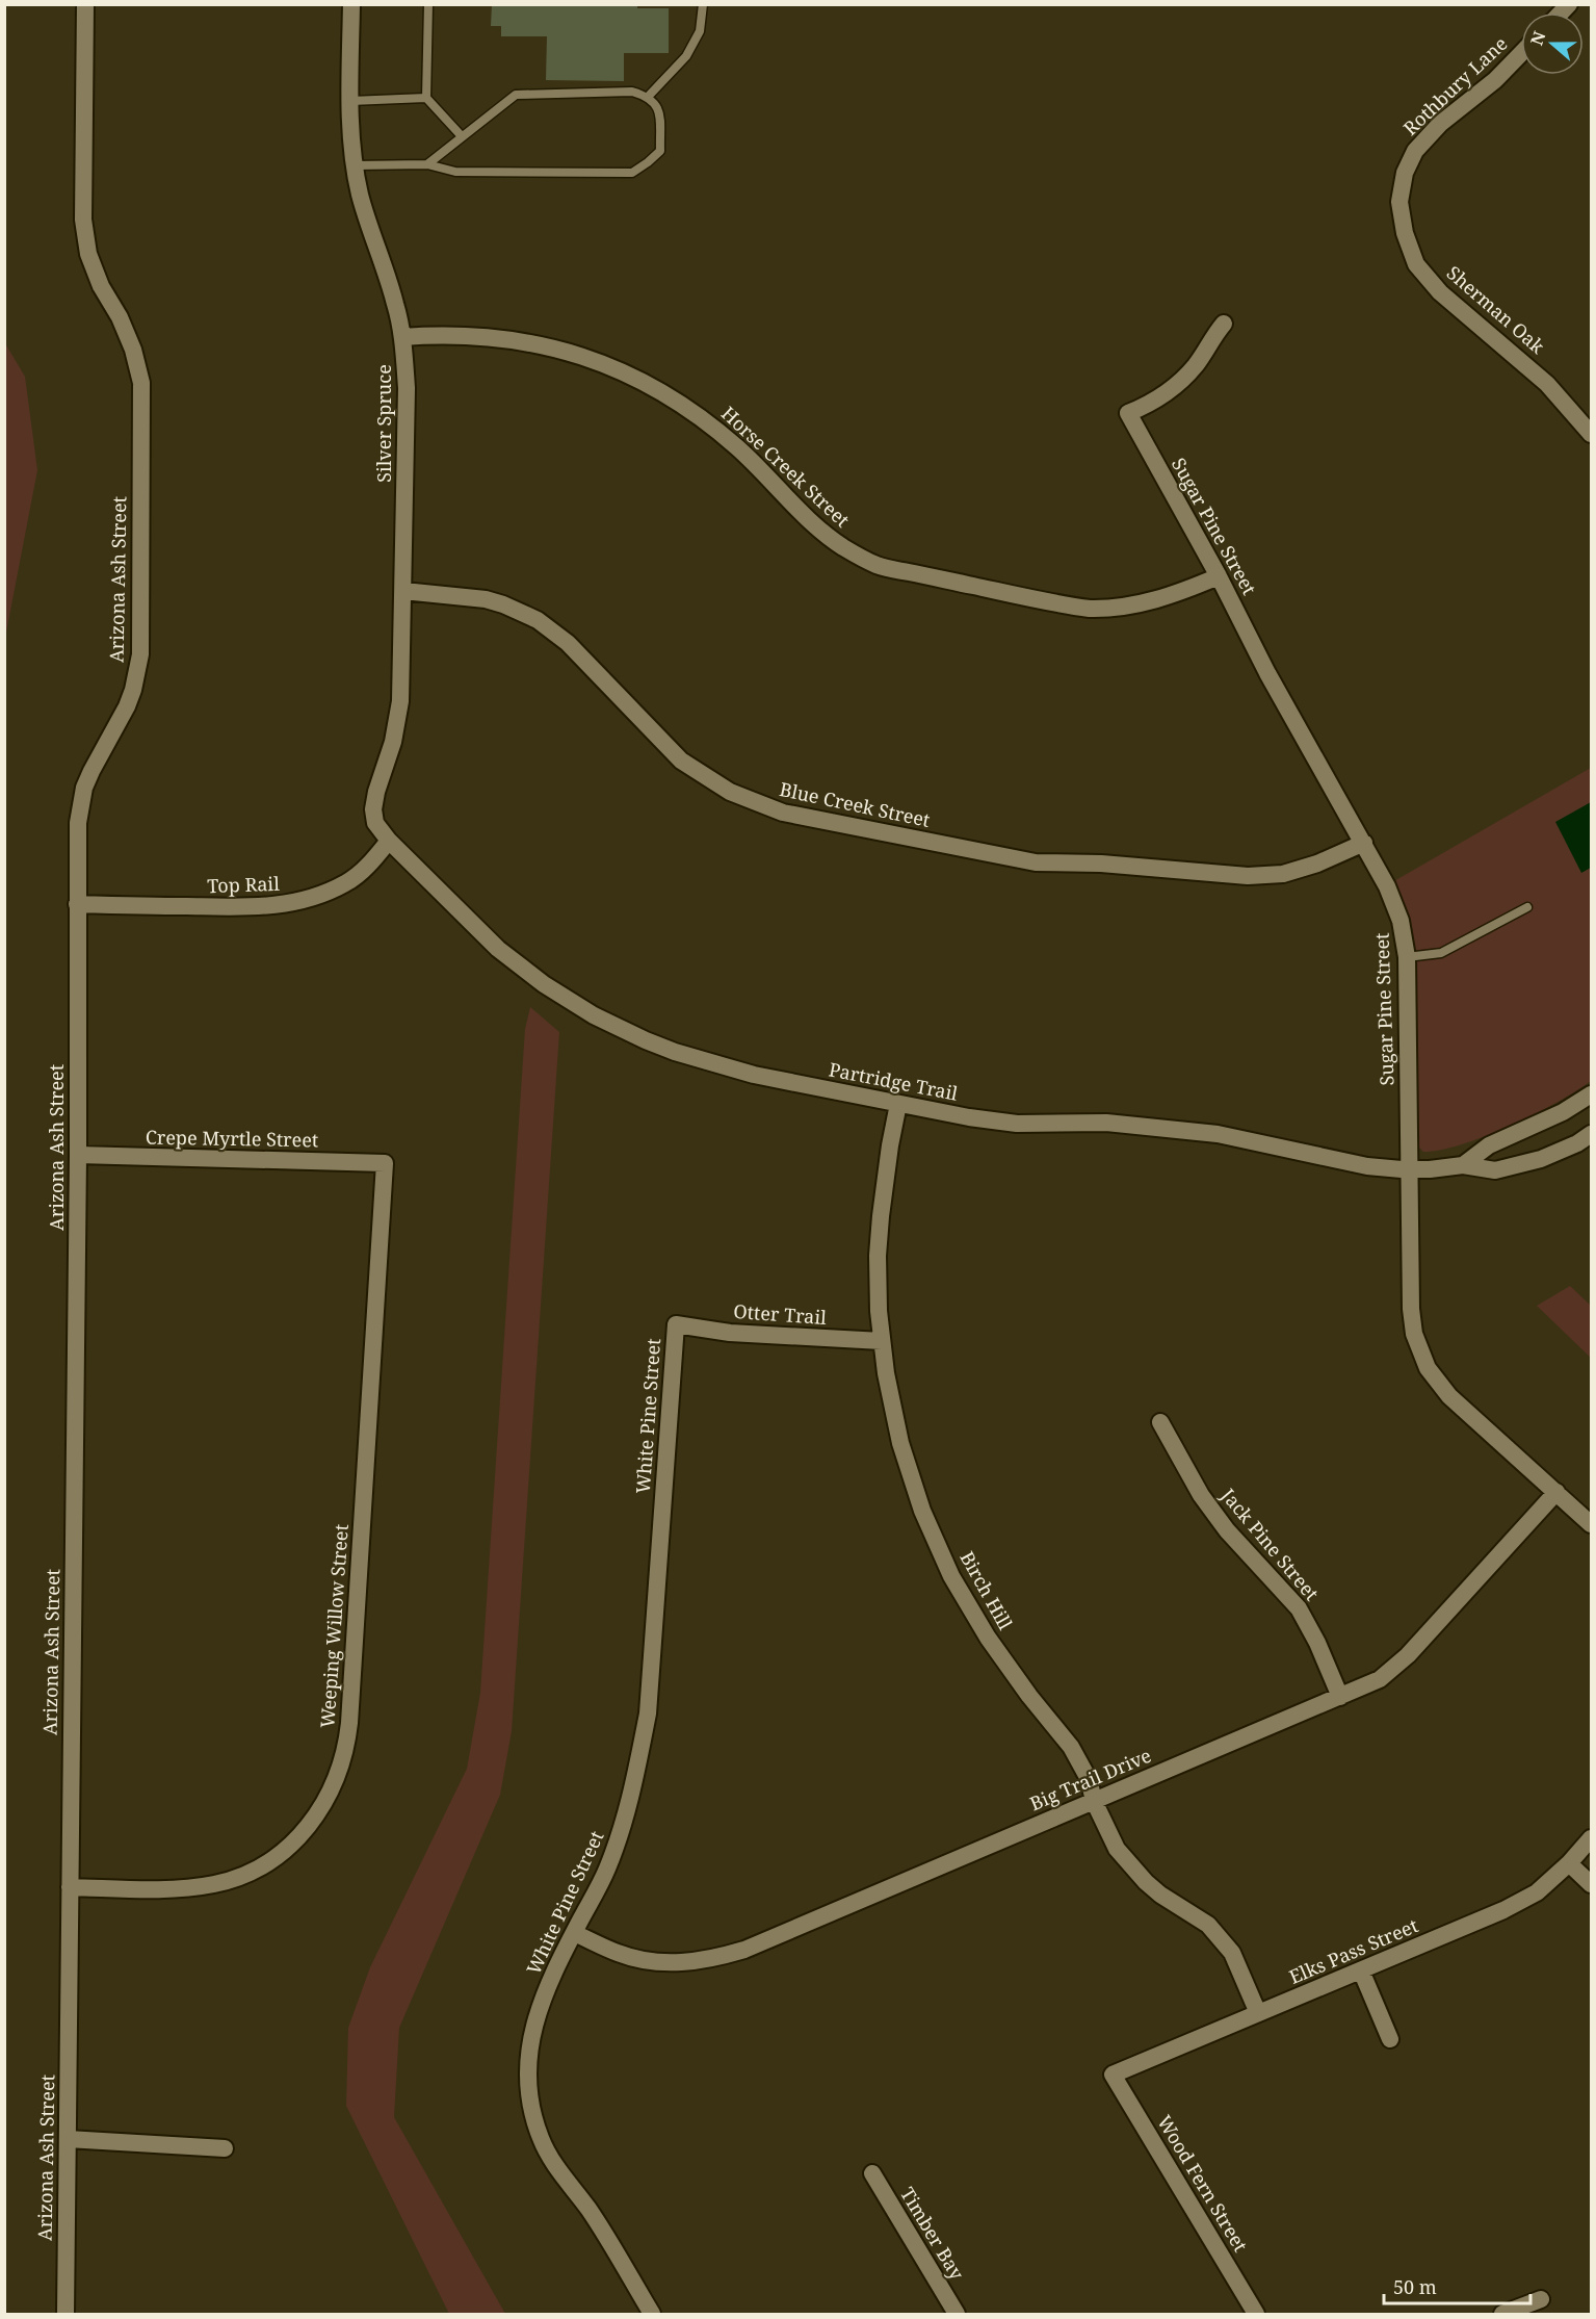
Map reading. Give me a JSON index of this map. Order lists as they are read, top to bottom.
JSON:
{
  "streets": {
    "street": [
      "Rothbury Lane",
      "Sherman Oak",
      "Silver Spruce",
      "Horse Creek Street",
      "Sugar Pine Street",
      "Arizona Ash Street",
      "Blue Creek Street",
      "Top Rail",
      "Partridge Trail",
      "Crepe Myrtle Street",
      "Otter Trail",
      "White Pine Street",
      "Jack Pine Street",
      "Birch Hill",
      "Weeping Willow Street",
      "Big Trail Drive",
      "Elks Pass Street",
      "Wood Fern Street",
      "Timber Bay"
    ]
  },
  "crossings": [
    ["Rothbury Lane", "Sherman Oak"],
    ["Silver Spruce", "Horse Creek Street"],
    ["Silver Spruce", "Blue Creek Street"],
    ["Silver Spruce", "Top Rail"],
    ["Silver Spruce", "Partridge Trail"],
    ["Horse Creek Street", "Sugar Pine Street"],
    ["Sugar Pine Street", "Blue Creek Street"],
    ["Sugar Pine Street", "Partridge Trail"],
    ["Sugar Pine Street", "Big Trail Drive"],
    ["Arizona Ash Street", "Top Rail"],
    ["Arizona Ash Street", "Crepe Myrtle Street"],
    ["Arizona Ash Street", "Weeping Willow Street"],
    ["Top Rail", "Partridge Trail"],
    ["Partridge Trail", "Birch Hill"],
    ["Crepe Myrtle Street", "Weeping Willow Street"],
    ["Otter Trail", "White Pine Street"],
    ["Otter Trail", "Birch Hill"],
    ["White Pine Street", "Big Trail Drive"],
    ["Jack Pine Street", "Big Trail Drive"],
    ["Birch Hill", "Big Trail Drive"],
    ["Birch Hill", "Elks Pass Street"],
    ["Elks Pass Street", "Wood Fern Street"]
  ],
  "scale_bar": "50 m",
  "north": "left"
}
